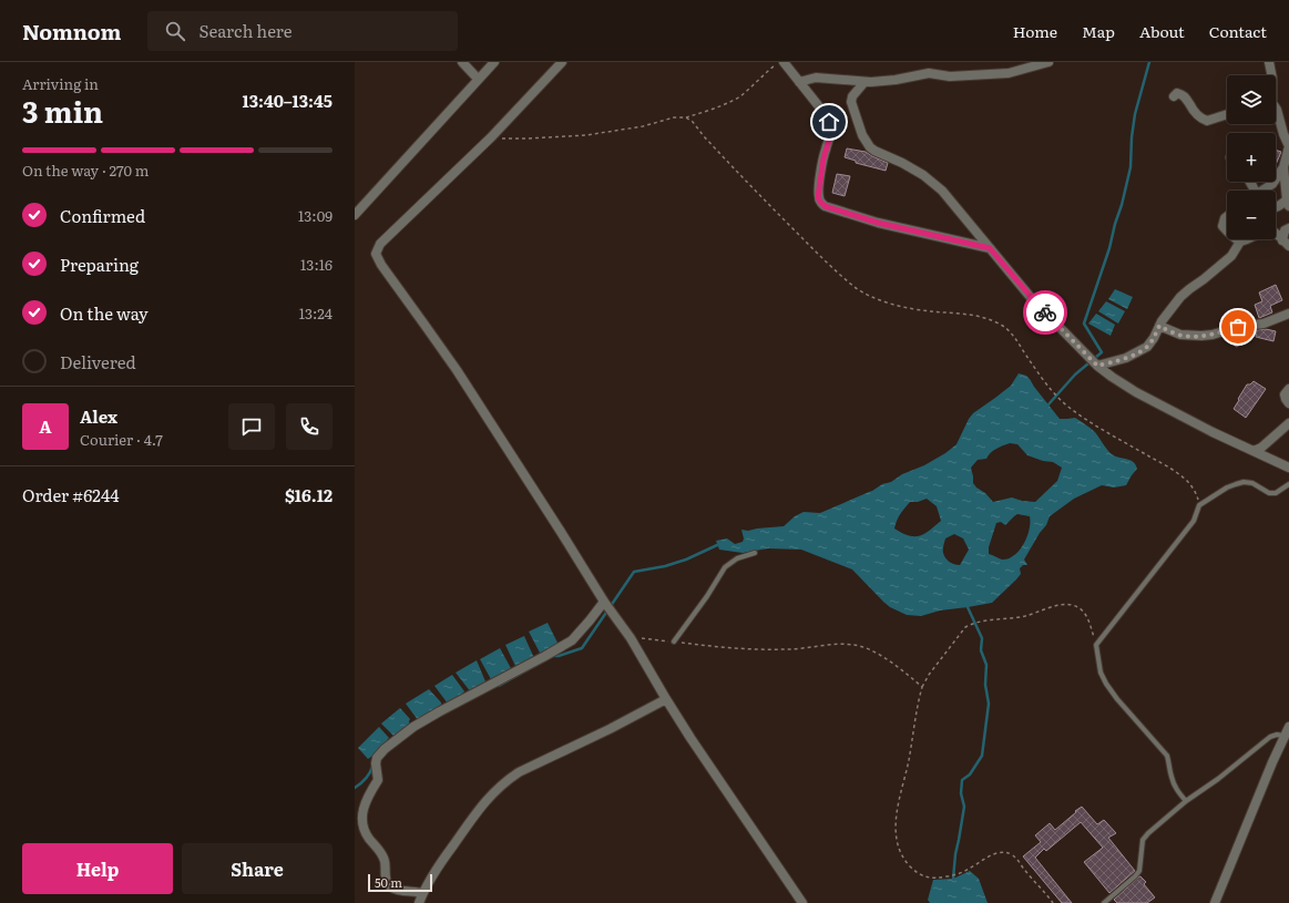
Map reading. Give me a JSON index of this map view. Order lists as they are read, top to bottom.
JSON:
{
  "scale_bar": "50 m",
  "page": {
    "header": "Nomnom",
    "search": "Search here",
    "nav": [
      "Home",
      "Map",
      "About",
      "Contact"
    ],
    "heading": ["3 min", "Arriving in", "13:40–13:45"],
    "panel": [
      "Alex",
      "Courier · 4.7",
      "Order #6244",
      "$16.12"
    ],
    "map_buttons": ["+", "−"],
    "bar": "On the way · 270 m",
    "list": [
      ["Confirmed", "13:09"],
      ["Preparing", "13:16"],
      ["On the way", "13:24"],
      "Delivered"
    ],
    "round": "A",
    "buttons": ["Help", "Share"],
    "scale": "50 m"
  }
}
